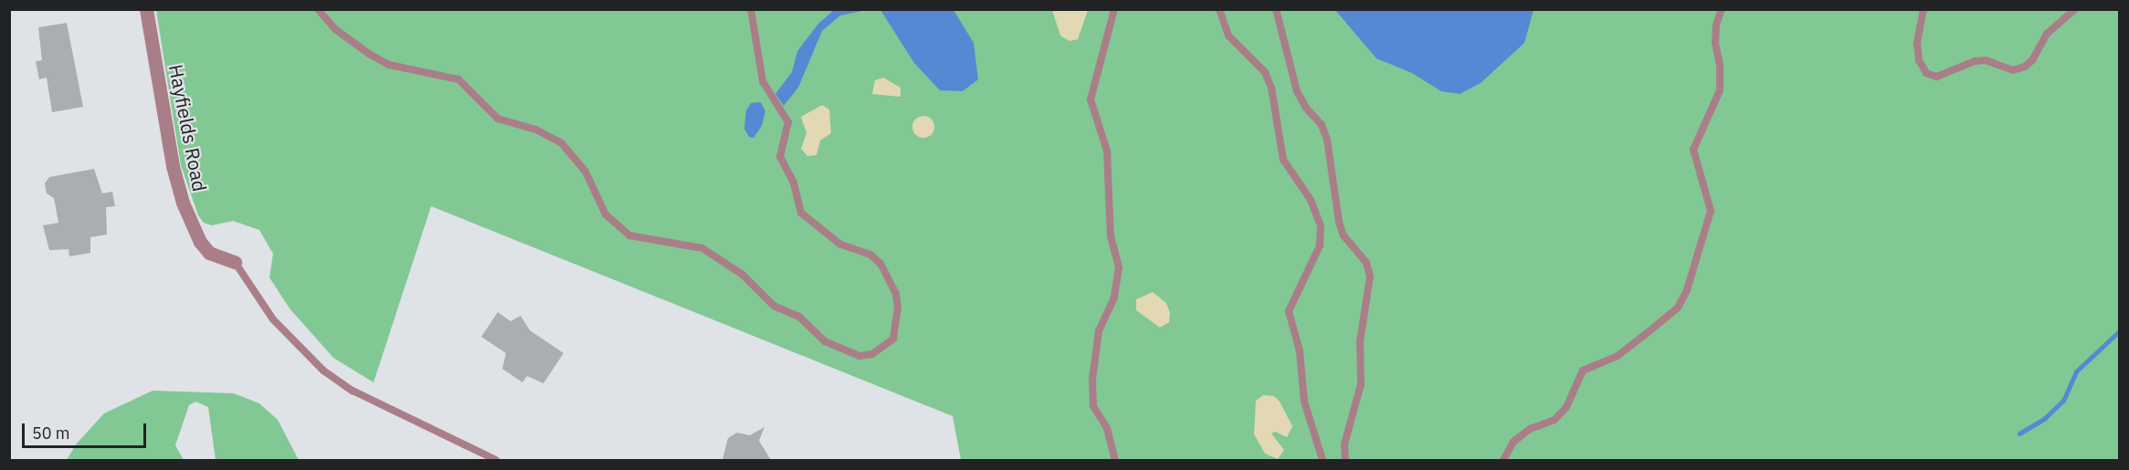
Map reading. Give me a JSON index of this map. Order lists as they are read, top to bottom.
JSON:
{
  "streets": {
    "street": ["Hayfields Road"]
  },
  "scale_bar": "50 m"
}
